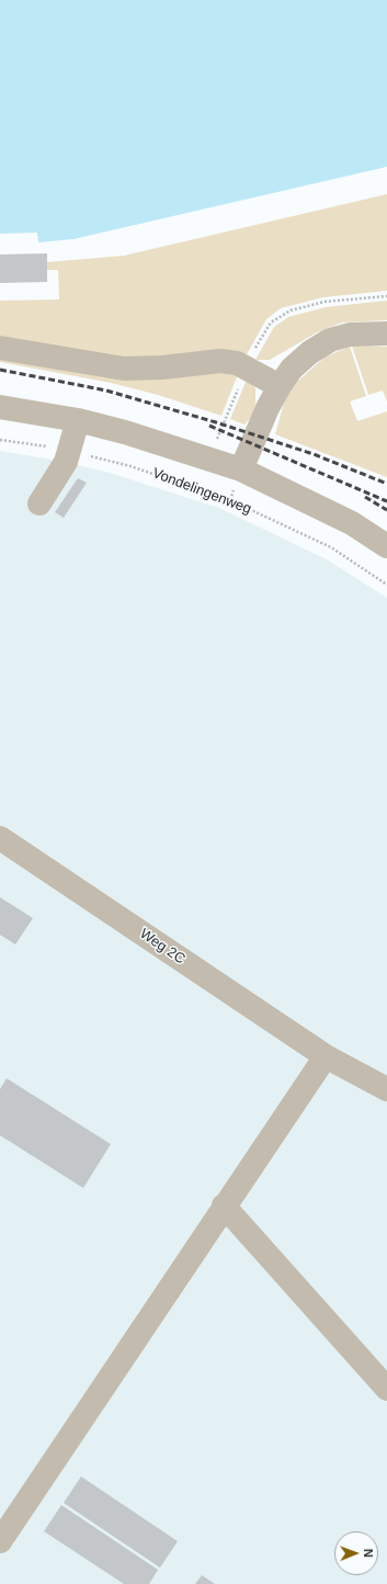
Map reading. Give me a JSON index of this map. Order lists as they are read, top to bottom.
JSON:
{
  "streets": {
    "street": ["Weg 2C"],
    "path": ["Vondelingenweg"]
  },
  "north": "right"
}
